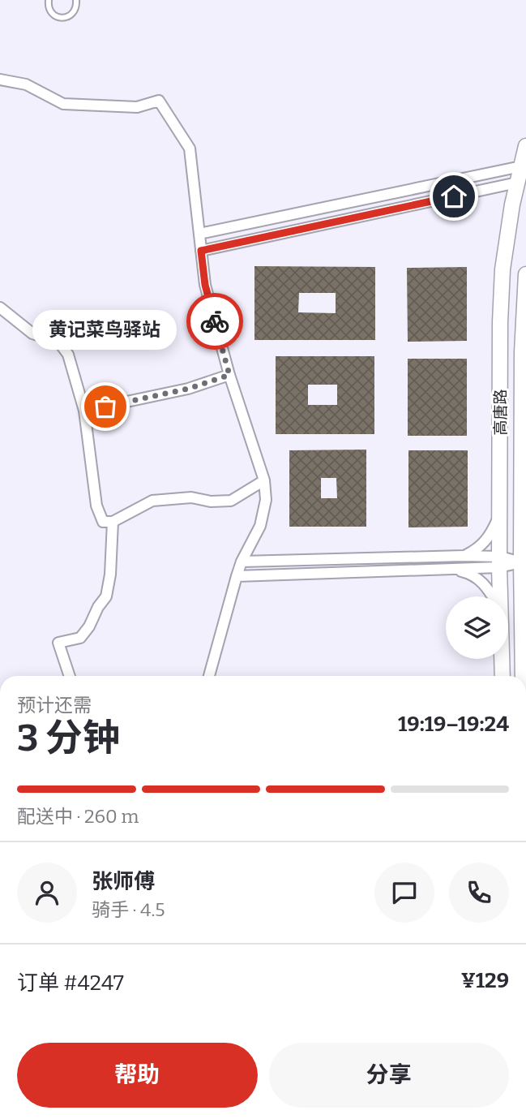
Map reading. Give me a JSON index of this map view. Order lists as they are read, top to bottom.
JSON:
{
  "streets": {
    "street": ["高唐路"]
  },
  "places": ["黄记菜鸟驿站"],
  "page": {
    "bubble": "黄记菜鸟驿站",
    "heading": ["3 分钟", "预计还需", "19:19–19:24"],
    "panel": [
      "张师傅",
      "骑手 · 4.5",
      "订单 #4247",
      "¥129"
    ],
    "bar": "配送中 · 260 m",
    "buttons": ["帮助", "分享"]
  }
}
